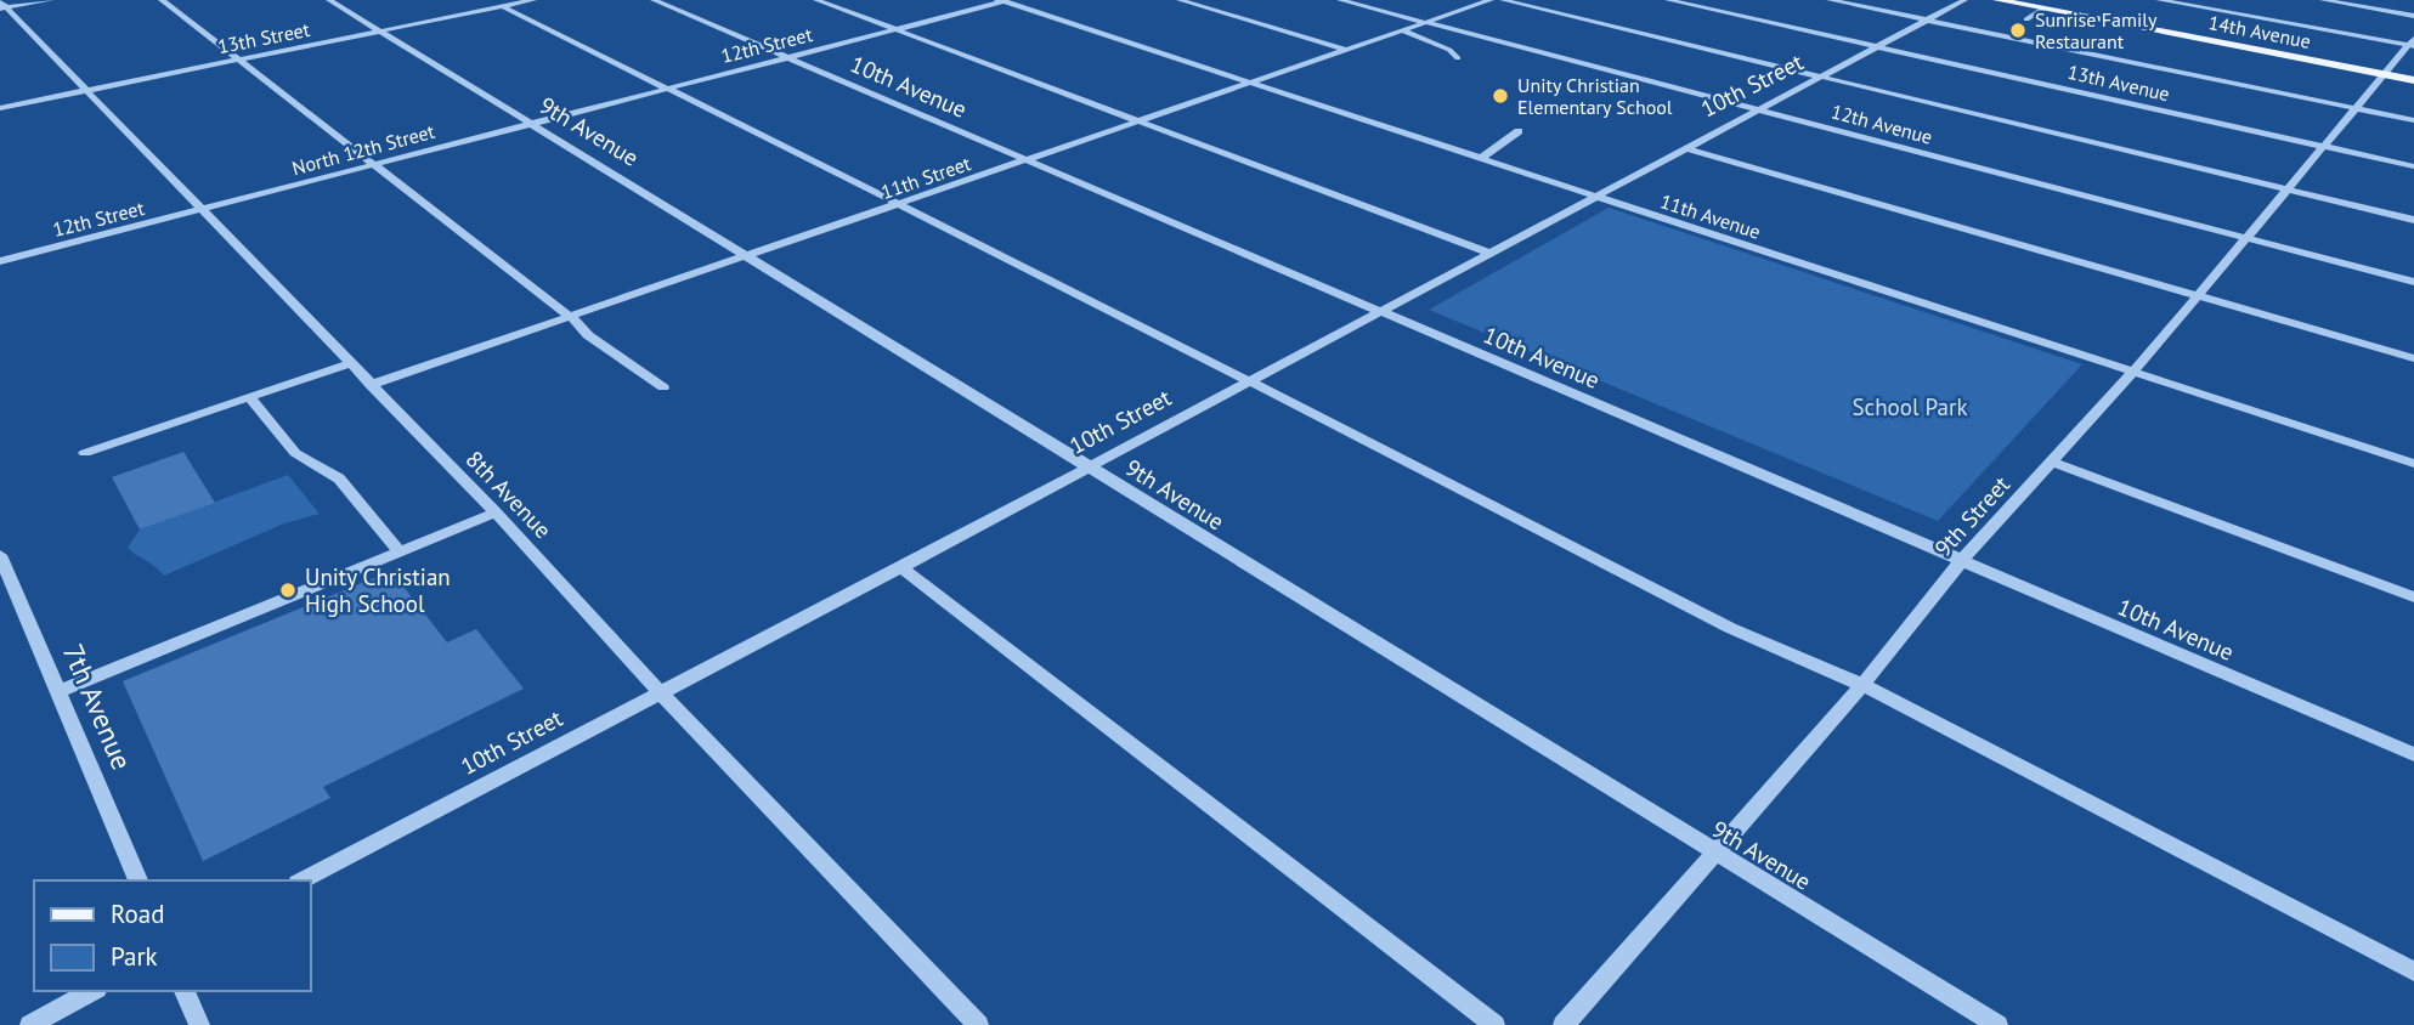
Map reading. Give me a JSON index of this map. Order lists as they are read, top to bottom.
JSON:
{
  "streets": {
    "main road": ["14th Avenue"],
    "street": [
      "13th Street",
      "12th Street",
      "13th Avenue",
      "10th Street",
      "10th Avenue",
      "12th Avenue",
      "9th Avenue",
      "North 12th Street",
      "11th Street",
      "11th Avenue",
      "8th Avenue",
      "9th Street",
      "7th Avenue"
    ]
  },
  "crossings": [
    ["14th Avenue", "9th Street"],
    ["13th Street", "9th Avenue"],
    ["13th Street", "8th Avenue"],
    ["12th Street", "10th Avenue"],
    ["12th Street", "9th Avenue"],
    ["12th Street", "North 12th Street"],
    ["12th Street", "11th Avenue"],
    ["12th Street", "8th Avenue"],
    ["13th Avenue", "10th Street"],
    ["13th Avenue", "9th Street"],
    ["10th Street", "10th Avenue"],
    ["10th Street", "12th Avenue"],
    ["10th Street", "9th Avenue"],
    ["10th Street", "11th Avenue"],
    ["10th Street", "8th Avenue"],
    ["10th Avenue", "11th Street"],
    ["10th Avenue", "9th Street"],
    ["12th Avenue", "11th Street"],
    ["12th Avenue", "9th Street"],
    ["9th Avenue", "North 12th Street"],
    ["9th Avenue", "11th Street"],
    ["9th Avenue", "9th Street"],
    ["North 12th Street", "8th Avenue"],
    ["11th Street", "11th Avenue"],
    ["11th Street", "8th Avenue"],
    ["11th Avenue", "9th Street"]
  ],
  "parks": ["School Park"],
  "places": ["Sunrise Family Restaurant", "Unity Christian Elementary School", "Unity Christian High School"],
  "legend": ["Road", "Park"]
}
